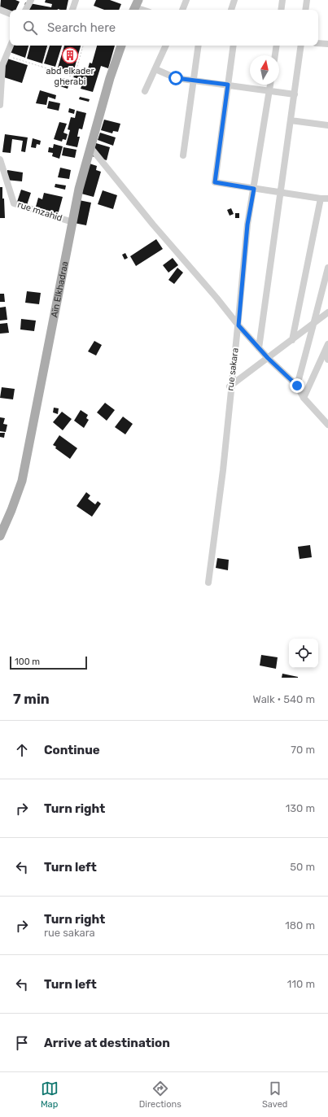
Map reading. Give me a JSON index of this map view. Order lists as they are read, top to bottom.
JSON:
{
  "streets": {
    "main road": ["Aïn Elkhadraa"],
    "street": ["rue mzahid", "rue sakara"]
  },
  "crossings": [
    ["rue mzahid", "Aïn Elkhadraa"]
  ],
  "places": {
    "building": ["abd elkader gherabi"]
  },
  "scale_bar": "100 m",
  "north": "top",
  "page": {
    "search": "Search here",
    "scale": "100 m",
    "heading": ["7 min", "Walk · 540 m"],
    "list": [
      ["Continue", "70 m"],
      ["Turn right", "130 m"],
      ["Turn left", "50 m"],
      ["Turn right", "rue sakara", "180 m"],
      ["Turn left", "110 m"],
      "Arrive at destination"
    ],
    "nav": ["Map", "Directions", "Saved"]
  }
}
